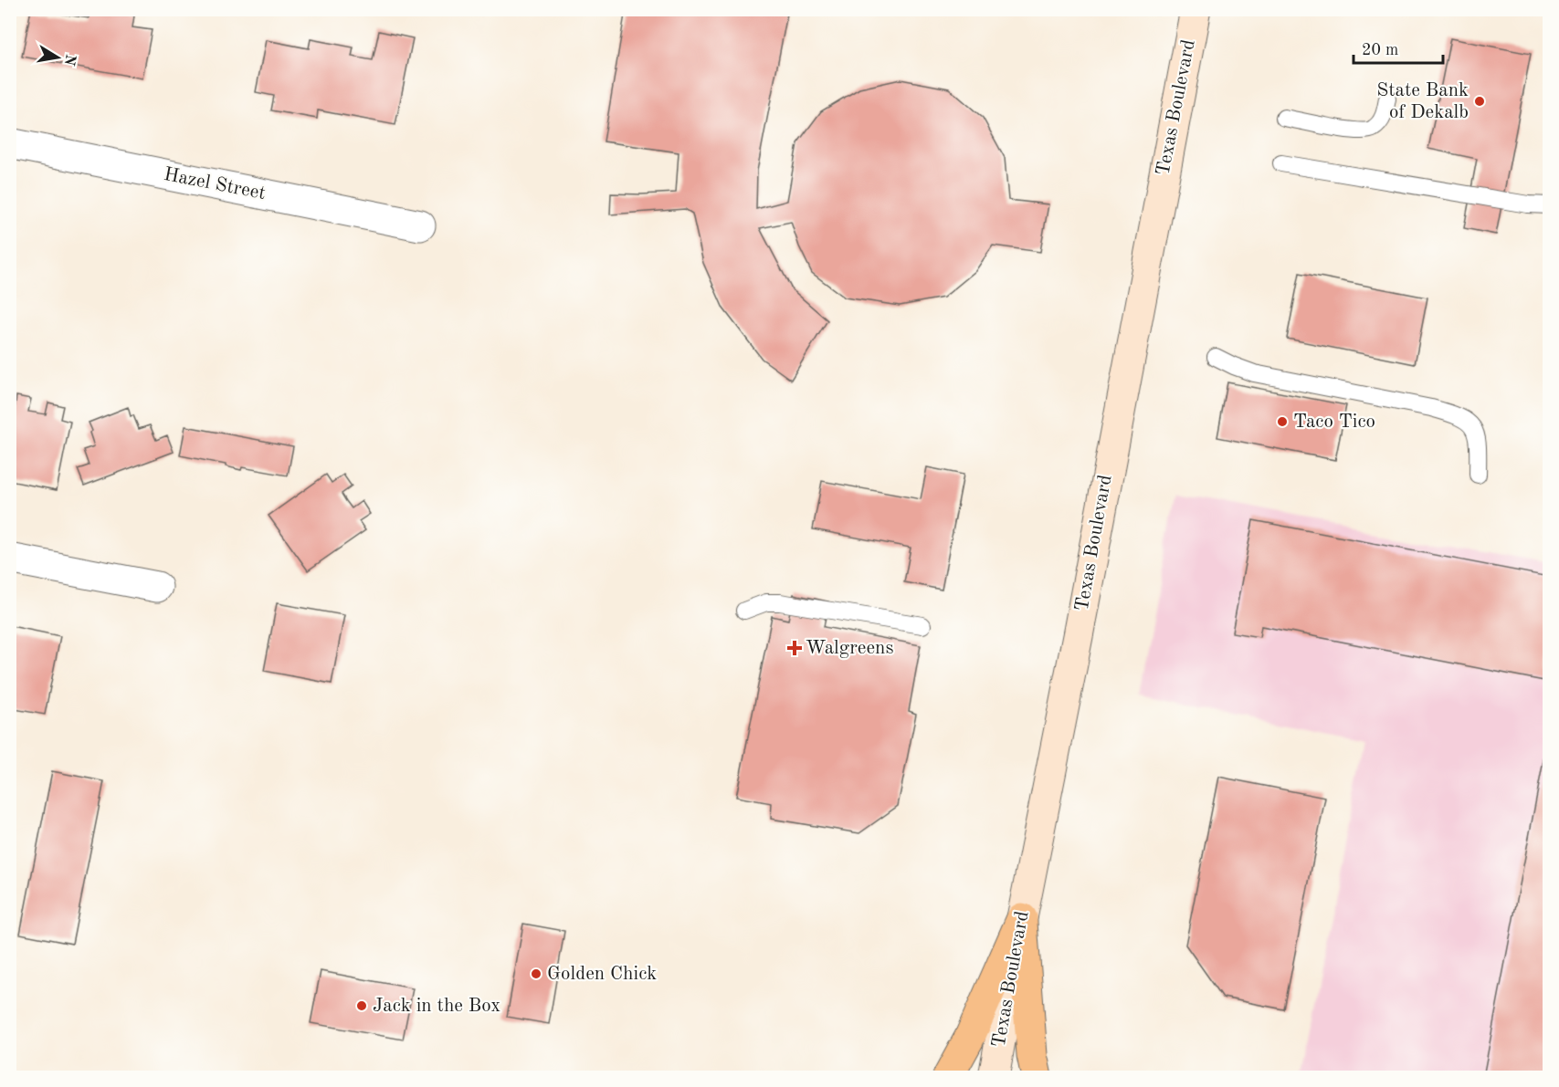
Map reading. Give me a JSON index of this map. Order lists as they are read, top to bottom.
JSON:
{
  "streets": {
    "main road": ["Texas Boulevard"],
    "street": ["Hazel Street"]
  },
  "places": {
    "other": [
      "State Bank of Dekalb",
      "Taco Tico",
      "Golden Chick",
      "Jack in the Box"
    ],
    "health": ["Walgreens"]
  },
  "scale_bar": "20 m",
  "north": "right"
}
